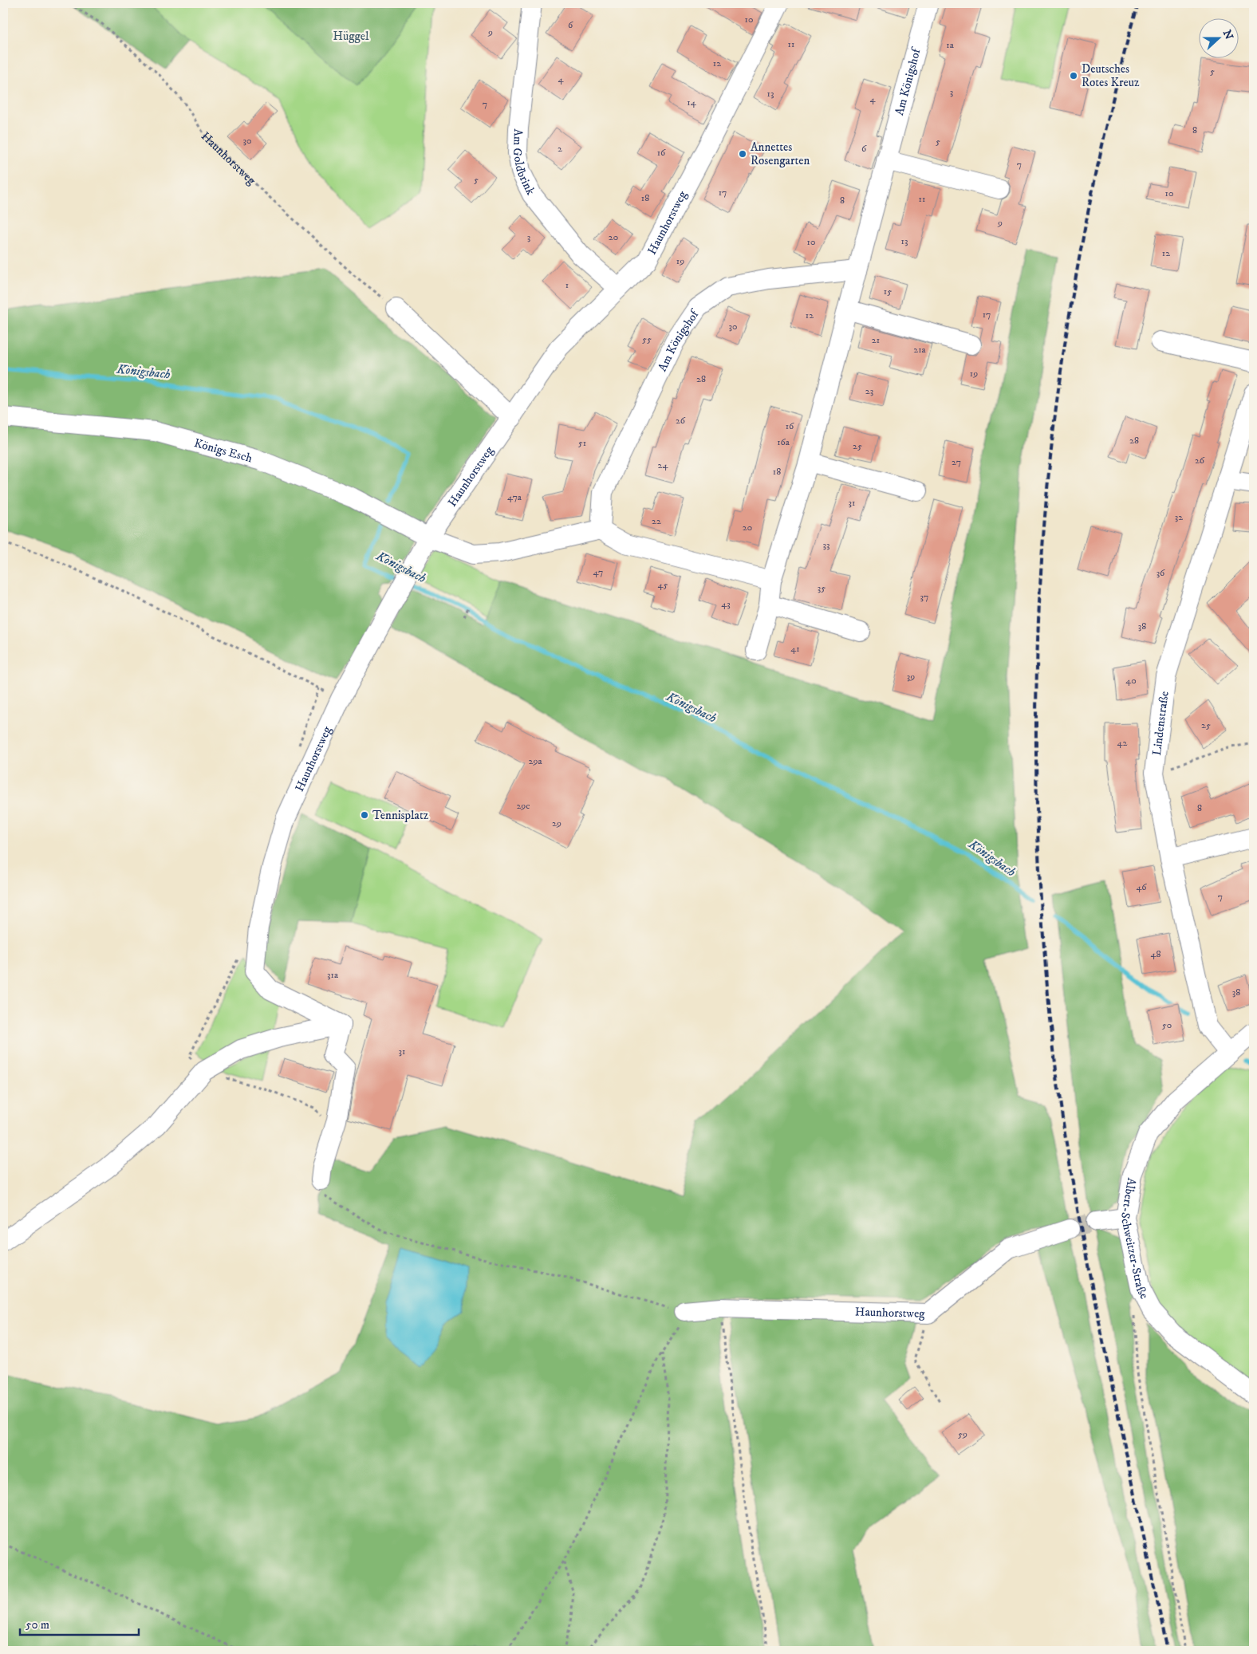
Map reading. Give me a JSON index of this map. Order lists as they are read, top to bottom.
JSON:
{
  "streets": {
    "street": [
      "Am Königshof",
      "Haunhorstweg",
      "Am Goldbrink",
      "Königs Esch",
      "Lindenstraße",
      "Albert-Schweitzer-Straße"
    ]
  },
  "crossings": [
    ["Haunhorstweg", "Am Goldbrink"],
    ["Haunhorstweg", "Königs Esch"],
    ["Lindenstraße", "Albert-Schweitzer-Straße"]
  ],
  "water": ["Königsbach"],
  "parks": ["Hüggel"],
  "places": ["Deutsches Rotes Kreuz", "Annettes Rosengarten", "Tennisplatz"],
  "house_numbers": [
    "10",
    "6",
    "9",
    "11",
    "1a",
    "12",
    "5",
    "4",
    "3",
    "13",
    "4",
    "14",
    "7",
    "8",
    "30",
    "5",
    "2",
    "6",
    "16",
    "7",
    "5",
    "17",
    "10",
    "18",
    "11",
    "8",
    "9",
    "3",
    "20",
    "13",
    "10",
    "12",
    "19",
    "1",
    "15",
    "17",
    "12",
    "30",
    "55",
    "21",
    "21a",
    "19",
    "28",
    "23",
    "26",
    "16",
    "28",
    "16a",
    "51",
    "25",
    "26",
    "27",
    "24",
    "18",
    "47a",
    "31",
    "32",
    "22",
    "20",
    "33",
    "47",
    "36",
    "45",
    "35",
    "37",
    "43",
    "38",
    "41",
    "39",
    "40",
    "25",
    "42",
    "29a",
    "29c",
    "8",
    "29",
    "46",
    "7",
    "48",
    "31a",
    "38",
    "50",
    "31",
    "59"
  ],
  "scale_bar": "50 m",
  "north": "right"
}
